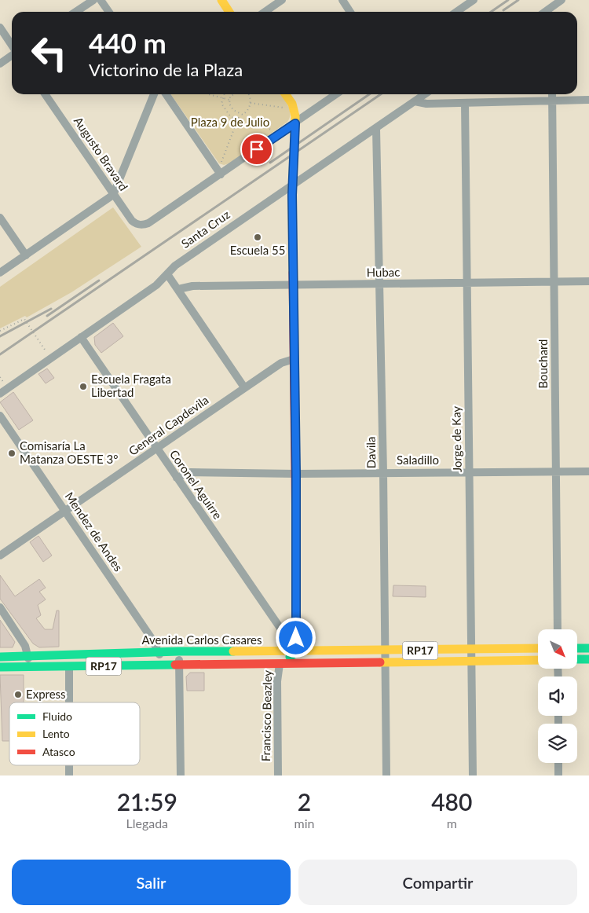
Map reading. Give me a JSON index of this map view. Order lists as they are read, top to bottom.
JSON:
{
  "streets": {
    "main road": ["Avenida Carlos Casares", "RP17", "Francisco Beazley"],
    "street": [
      "Augusto Bravard",
      "Santa Cruz",
      "Hubac",
      "Bouchard",
      "General Capdevila",
      "Jorge de Kay",
      "Davila",
      "Saladillo",
      "Coronel Aguirre",
      "Mendez de Andes"
    ]
  },
  "crossings": [
    ["Santa Cruz", "Davila"],
    ["Santa Cruz", "Coronel Aguirre"],
    ["Hubac", "Bouchard"],
    ["Hubac", "Jorge de Kay"],
    ["Hubac", "Davila"],
    ["Bouchard", "Saladillo"],
    ["General Capdevila", "Coronel Aguirre"],
    ["General Capdevila", "Mendez de Andes"],
    ["Jorge de Kay", "Saladillo"],
    ["Jorge de Kay", "Avenida Carlos Casares"],
    ["Davila", "Saladillo"],
    ["Davila", "Avenida Carlos Casares"],
    ["Saladillo", "Coronel Aguirre"],
    ["Mendez de Andes", "Avenida Carlos Casares"],
    ["Avenida Carlos Casares", "Francisco Beazley"]
  ],
  "parks": ["Plaza 9 de Julio"],
  "places": [
    "Escuela 55",
    "Escuela Fragata Libertad",
    "Comisaría La Matanza OESTE 3°",
    "Express"
  ],
  "legend": ["Fluido", "Lento", "Atasco"],
  "north": "bottom right",
  "page": {
    "turn": ["440 m", "Victorino de la Plaza"],
    "eta": [
      "21:59",
      "Llegada",
      "2",
      "min",
      "480",
      "m"
    ],
    "buttons": ["Salir", "Compartir"]
  }
}
